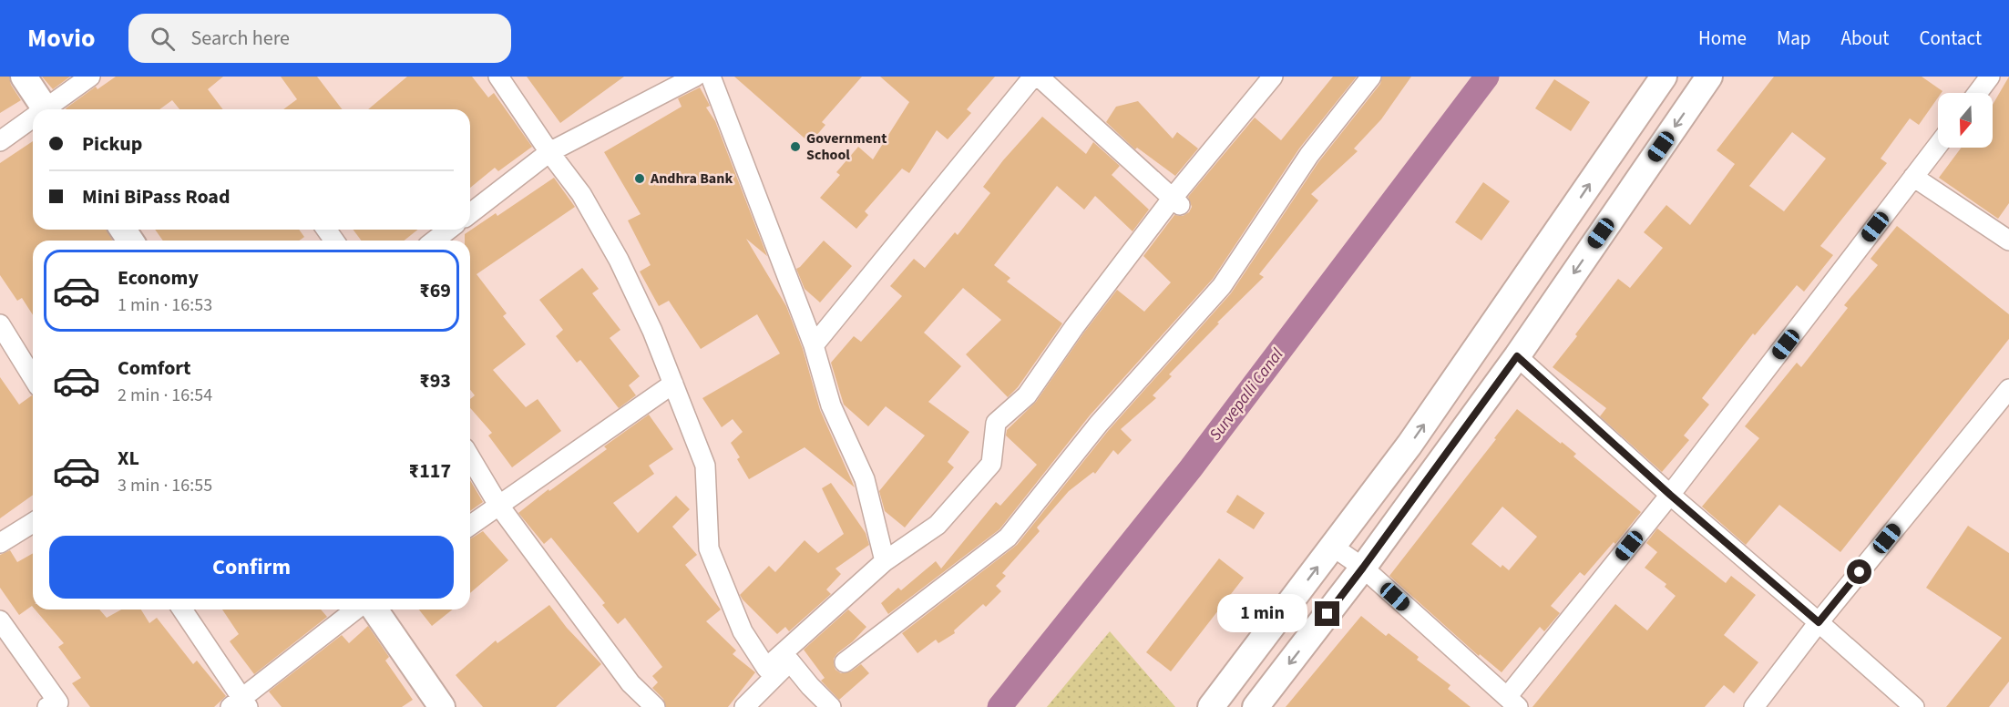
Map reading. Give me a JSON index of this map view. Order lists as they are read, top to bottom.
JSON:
{
  "water": ["Survepalli Canal"],
  "places": ["Government School", "Andhra Bank"],
  "north": "bottom",
  "page": {
    "header": "Movio",
    "search": "Search here",
    "nav": [
      "Home",
      "Map",
      "About",
      "Contact"
    ],
    "banner": ["Pickup", "Mini BiPass Road"],
    "list": [
      {
        "name": "Economy",
        "note": "1 min · 16:53",
        "value": "₹69"
      },
      {
        "name": "Comfort",
        "note": "2 min · 16:54",
        "value": "₹93"
      },
      {
        "name": "XL",
        "note": "3 min · 16:55",
        "value": "₹117"
      }
    ],
    "buttons": "Confirm",
    "bubble": "1 min"
  }
}
